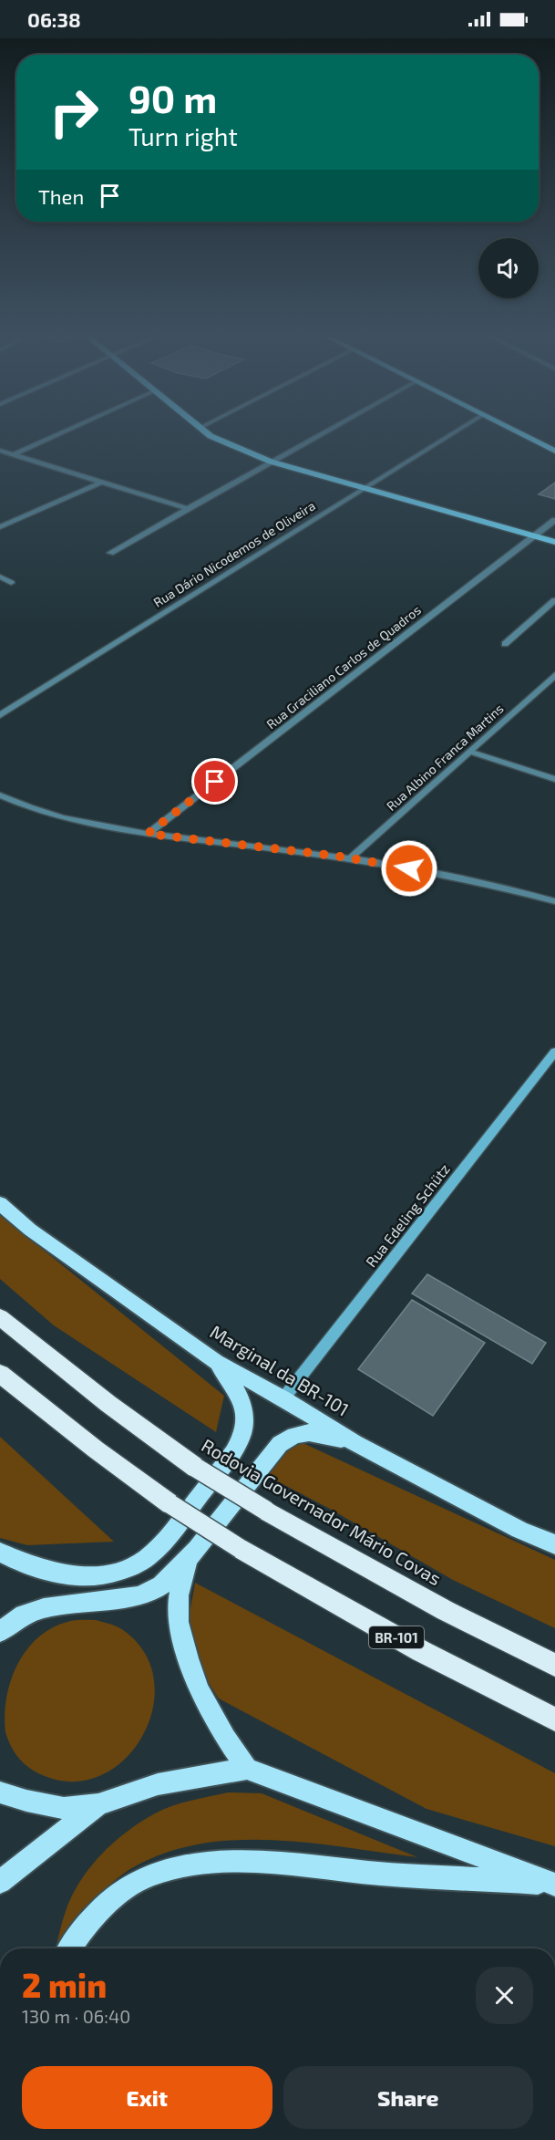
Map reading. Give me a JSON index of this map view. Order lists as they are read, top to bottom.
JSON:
{
  "streets": {
    "highway": ["Marginal da BR-101", "Rodovia Governador Mário Covas", "BR-101"],
    "main road": ["Rua Edeling Schütz"],
    "street": ["Rua Dário Nicodemos de Oliveira", "Rua Graciliano Carlos de Quadros", "Rua Albino Franca Martins"]
  },
  "crossings": [
    ["Rua Edeling Schütz", "Marginal da BR-101"]
  ],
  "page": {
    "status": "06:38",
    "turn": ["90 m", "Turn right"],
    "then": "Then",
    "heading": ["2 min", "130 m · 06:40"],
    "buttons": ["Exit", "Share"]
  }
}
